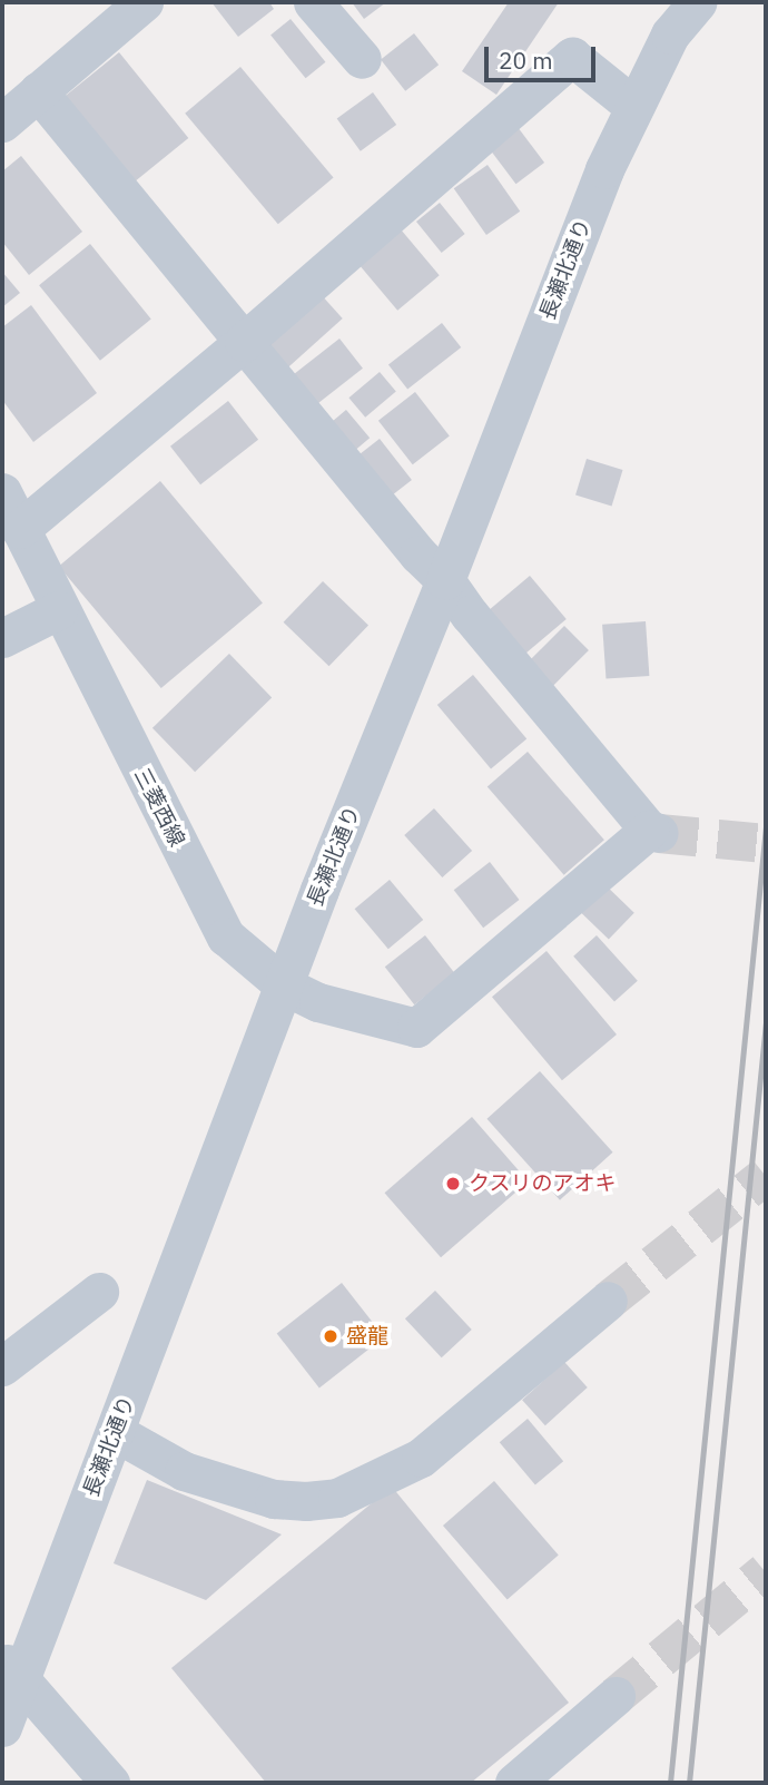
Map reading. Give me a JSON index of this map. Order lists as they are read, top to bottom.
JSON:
{
  "streets": {
    "street": ["長瀬北通り", "三菱西線"]
  },
  "crossings": [
    ["長瀬北通り", "三菱西線"]
  ],
  "places": ["クスリのアオキ", "盛龍"],
  "scale_bar": "20 m"
}
